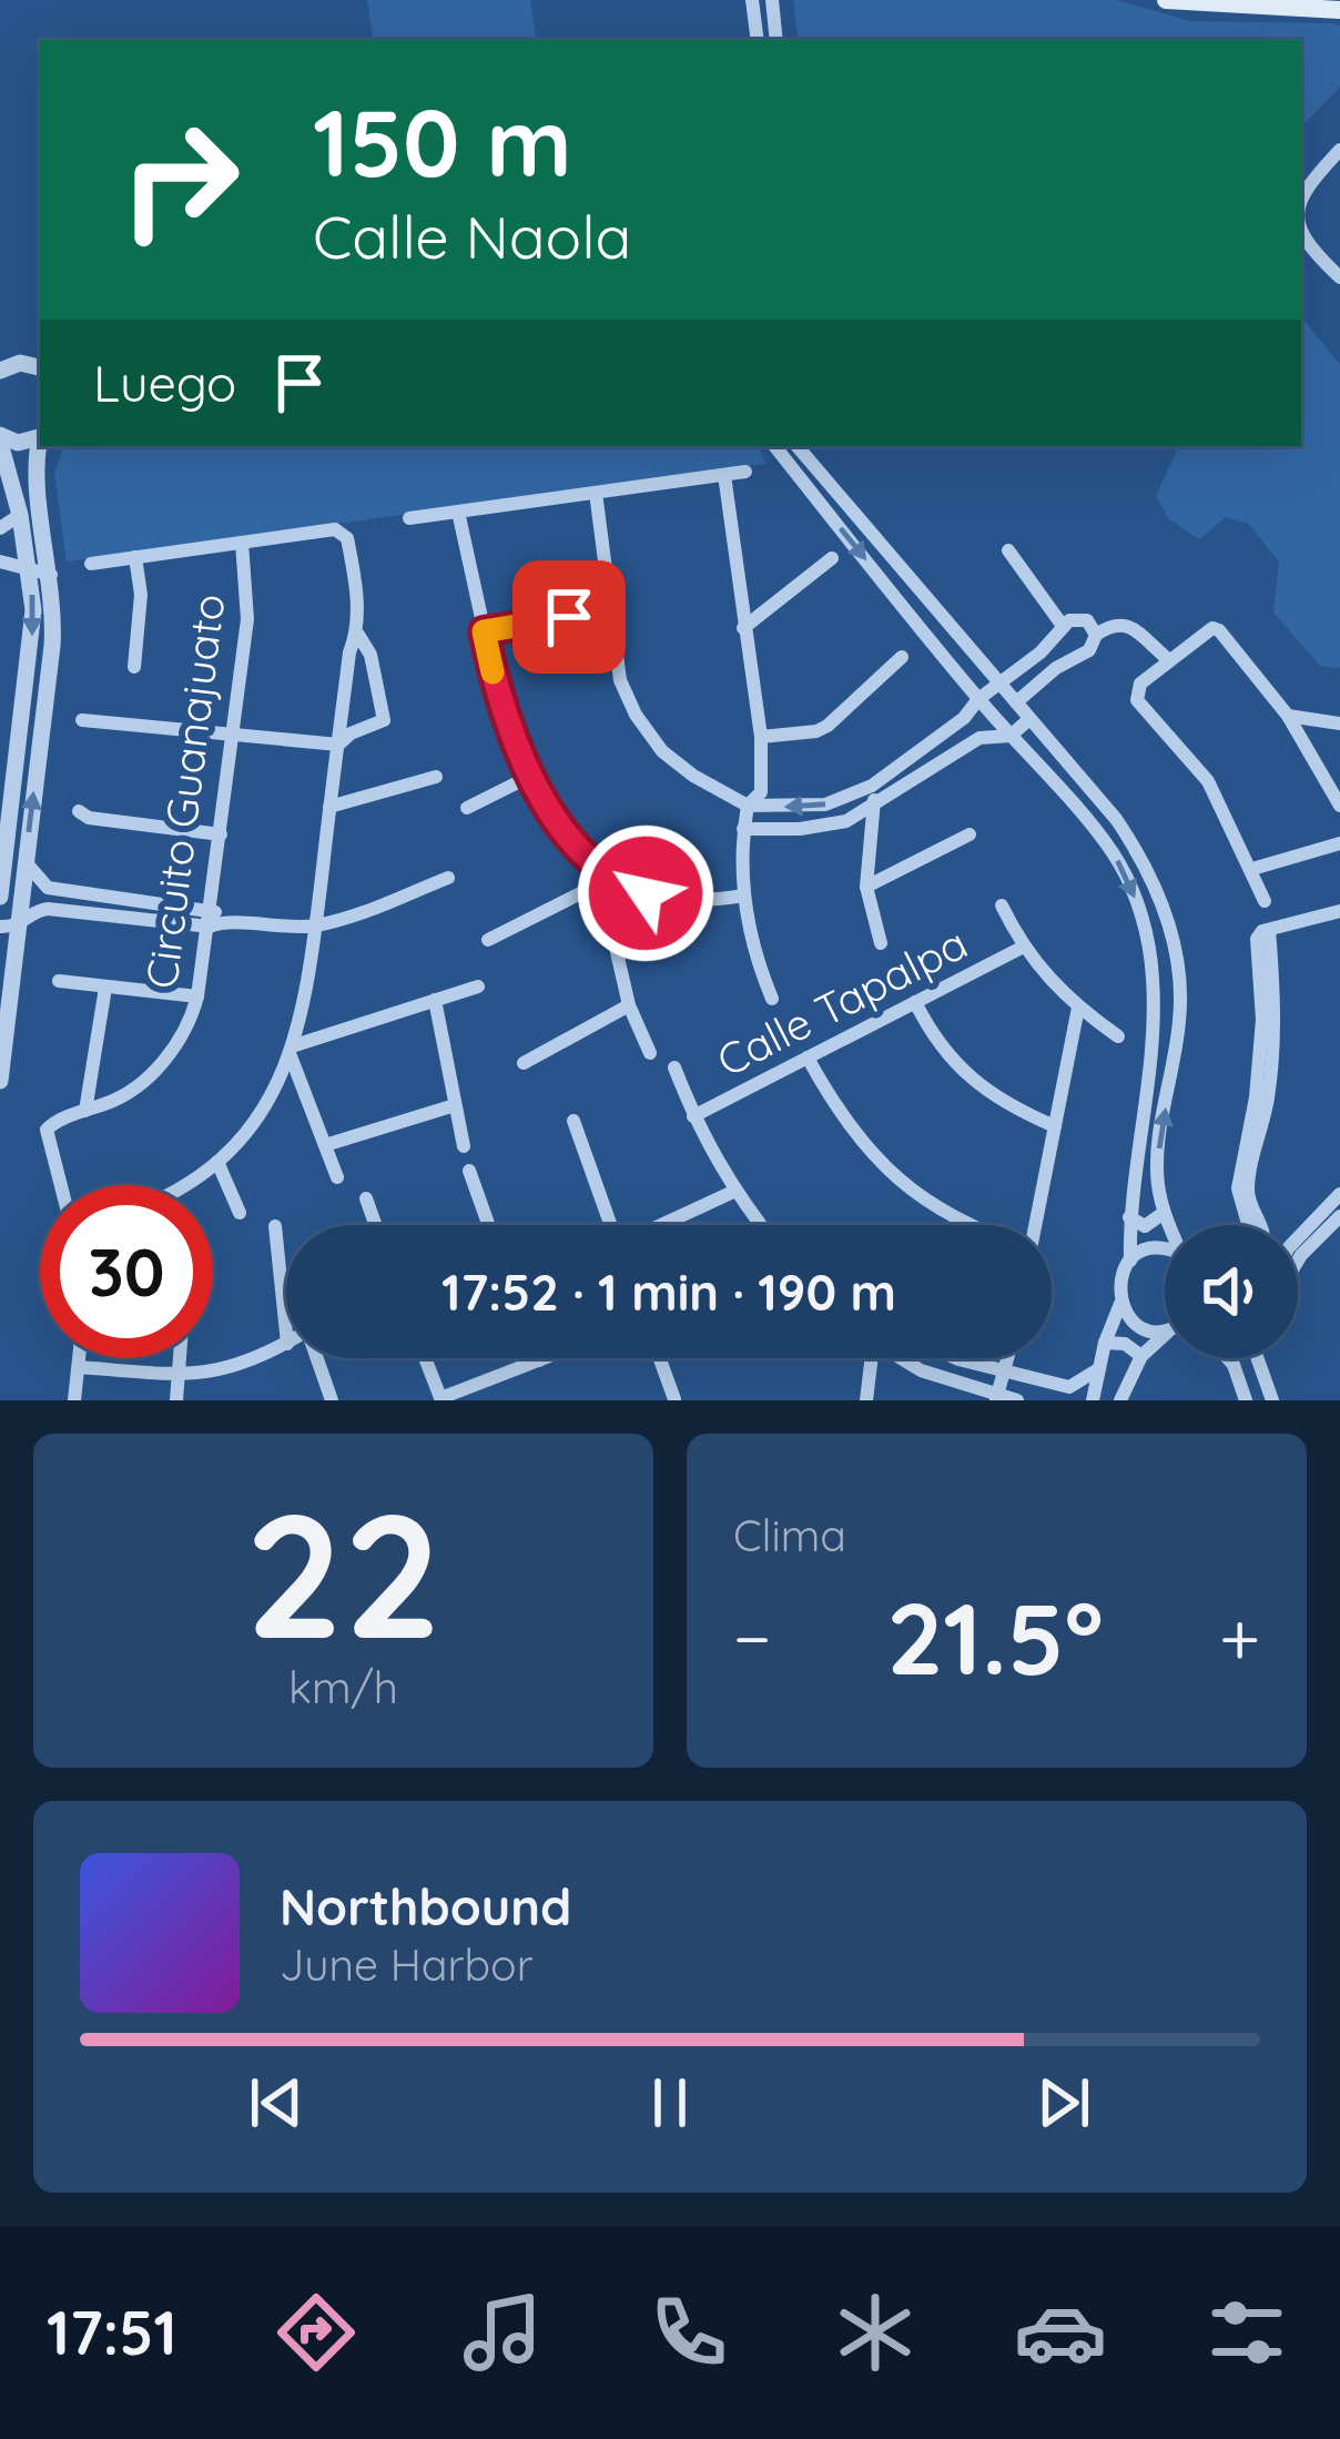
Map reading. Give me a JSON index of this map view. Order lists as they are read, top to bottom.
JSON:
{
  "streets": {
    "street": ["Circuito Guanajuato", "Calle Tapalpa"]
  },
  "page": {
    "turn": ["150 m", "Calle Naola"],
    "then": "Luego",
    "limit": "30",
    "trip": "17:52 · 1 min · 190 m",
    "tile": [
      ["22", "km/h"],
      "Clima"
    ],
    "heat": ["−", "21.5°", "+"],
    "song": ["Northbound", "June Harbor"],
    "tabs": "17:51"
  }
}
